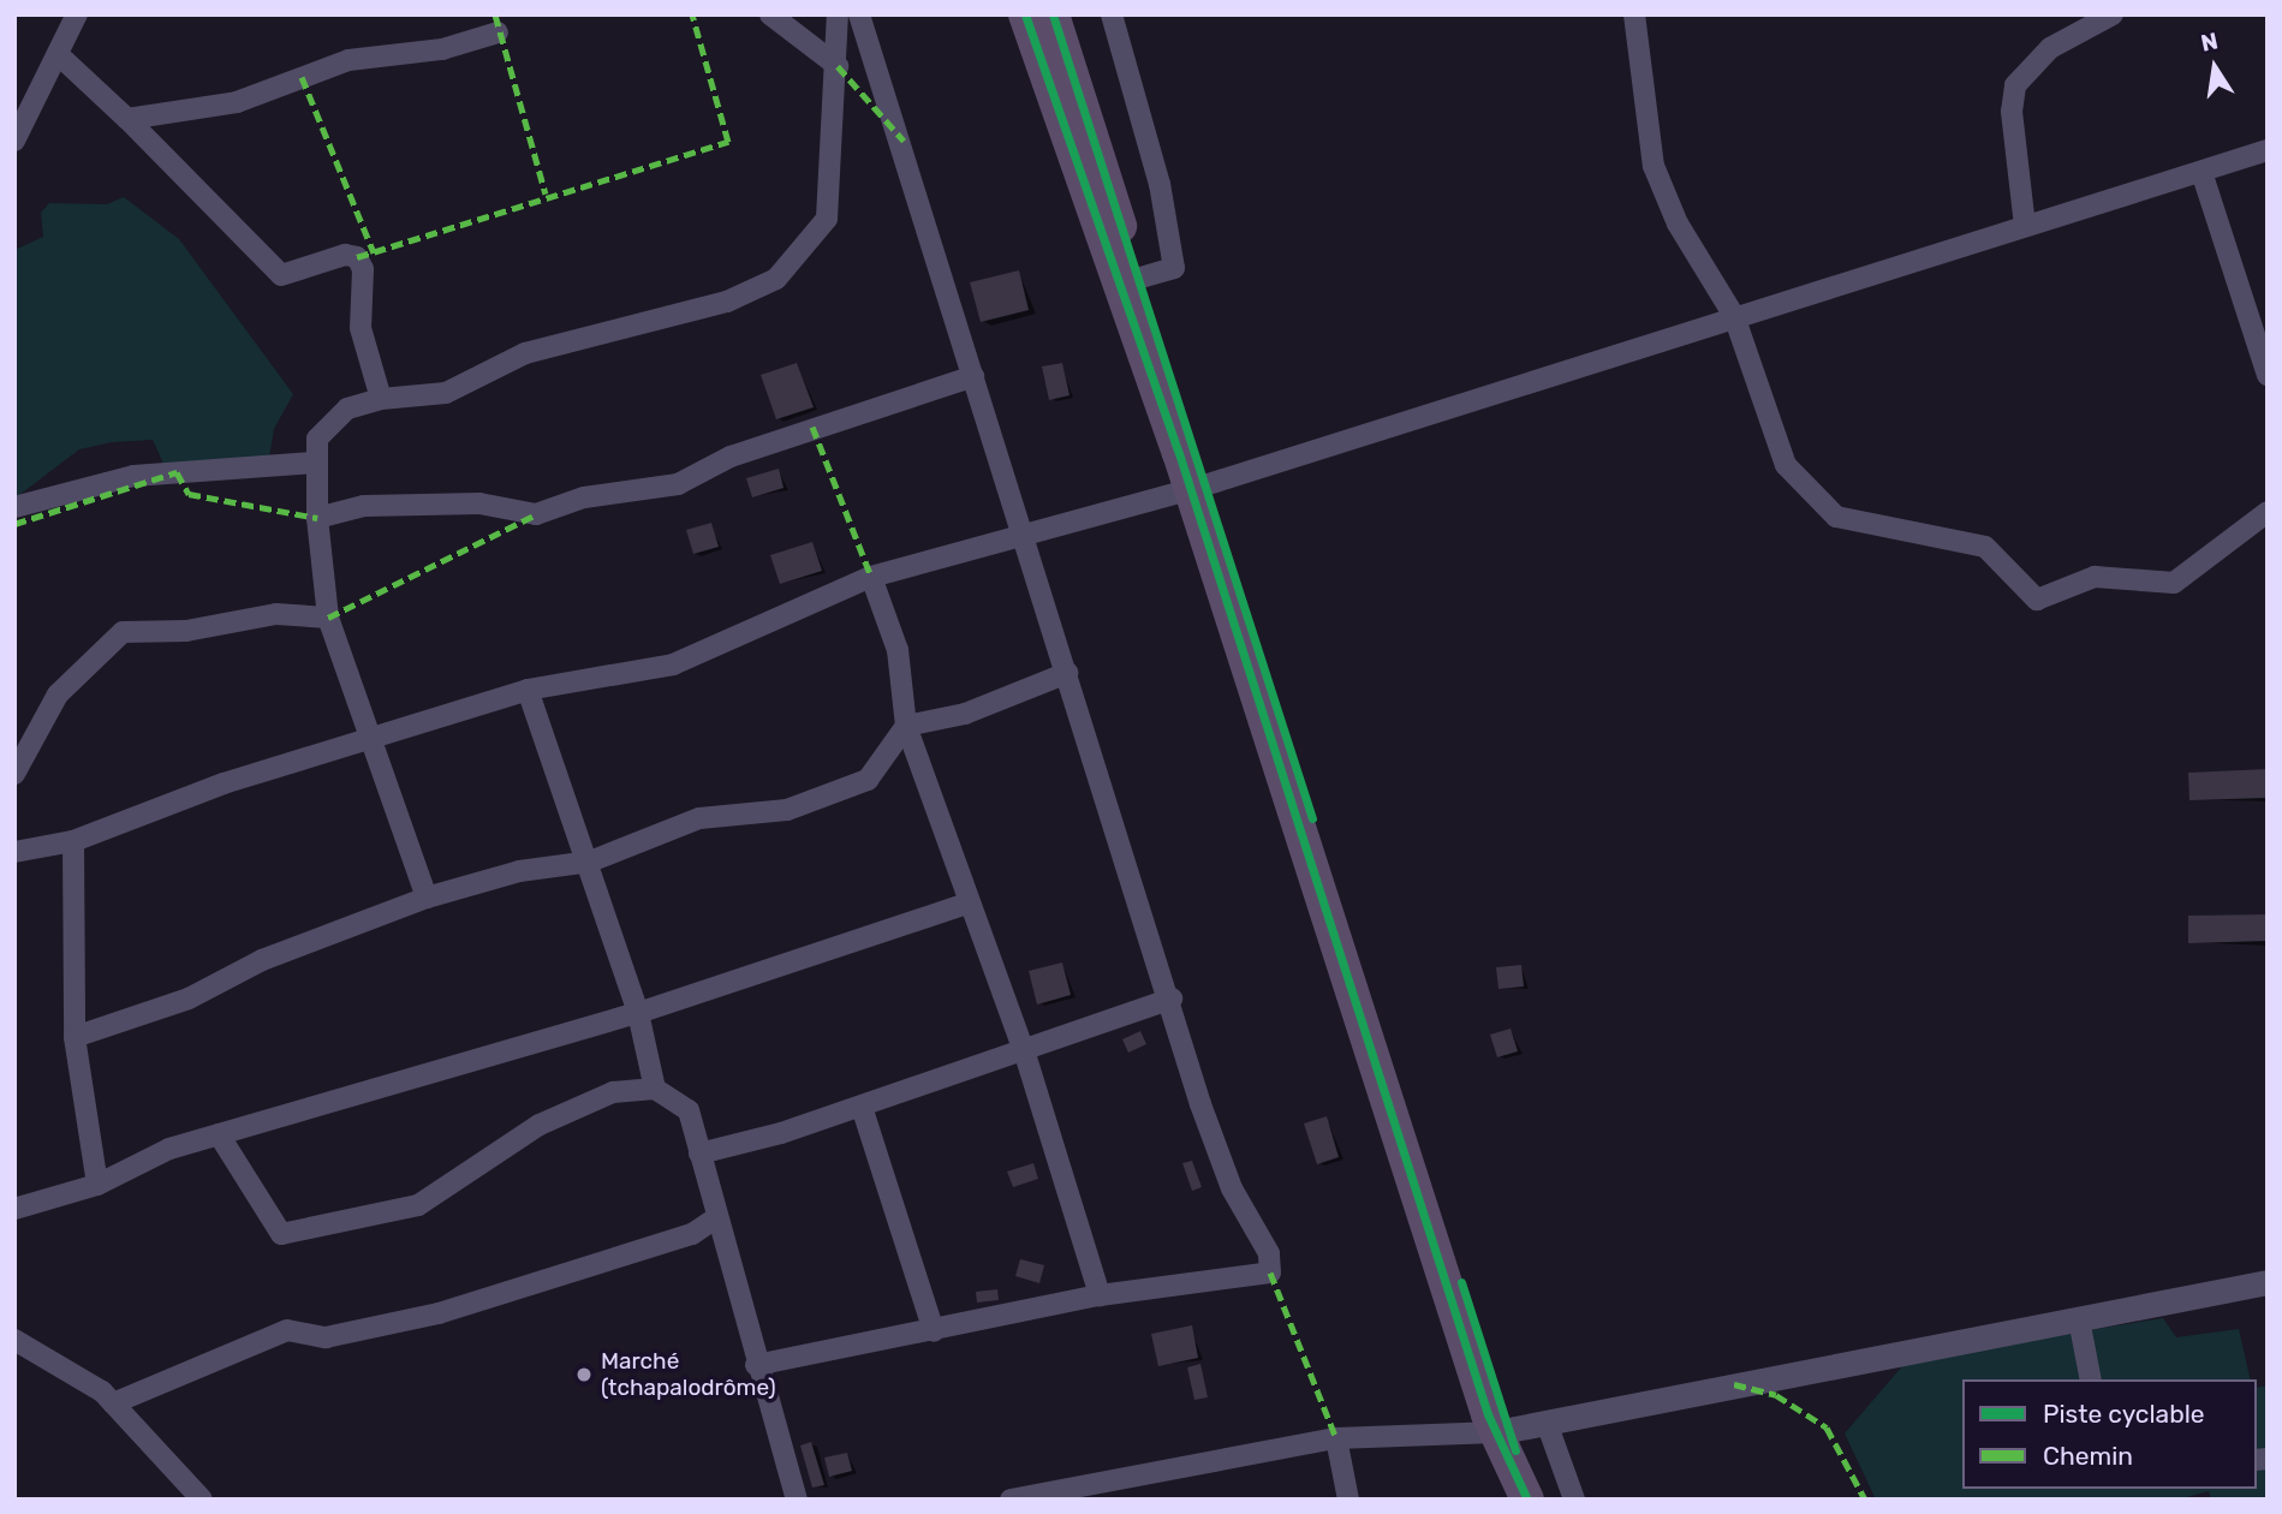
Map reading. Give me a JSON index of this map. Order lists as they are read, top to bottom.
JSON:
{
  "places": ["Marché (tchapalodrôme)"],
  "legend": ["Piste cyclable", "Chemin"],
  "north": "top"
}
